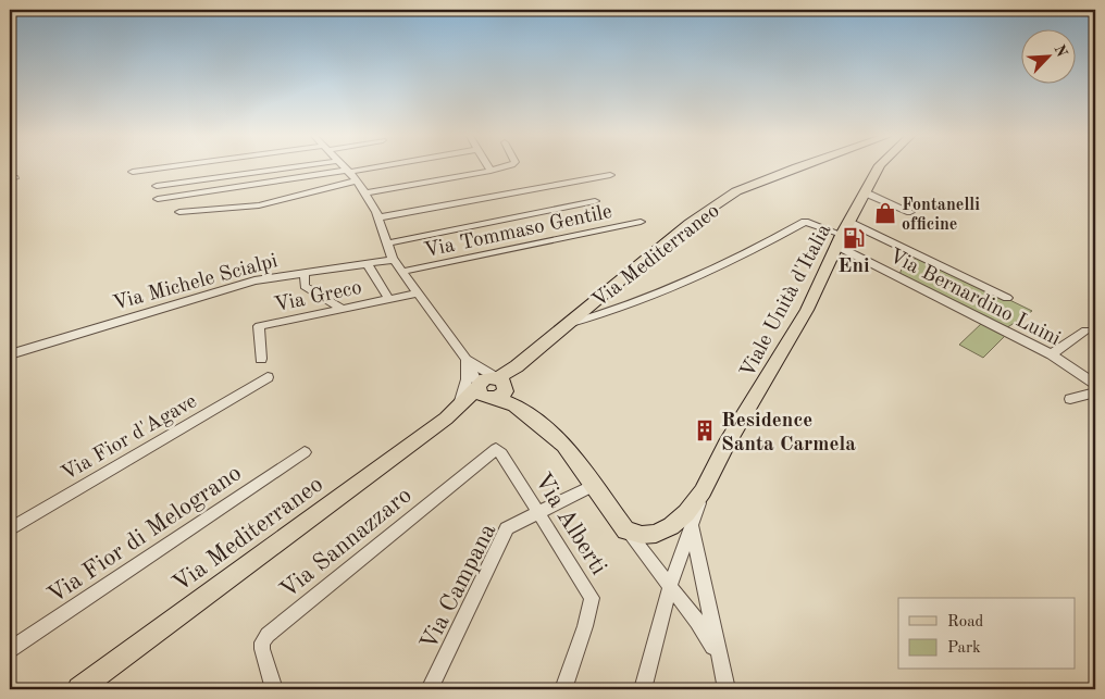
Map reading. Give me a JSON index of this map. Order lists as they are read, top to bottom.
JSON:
{
  "streets": {
    "main road": ["Via Mediterraneo", "Viale Unità d'Italia"],
    "street": [
      "Via Tommaso Gentile",
      "Via Michele Scialpi",
      "Via Greco",
      "Via Bernardino Luini",
      "Via Fior d'Agave",
      "Via Alberti",
      "Via Fior di Melograno",
      "Via Sannazzaro",
      "Via Campana"
    ]
  },
  "crossings": [
    ["Via Bernardino Luini", "Viale Unità d'Italia"],
    ["Via Alberti", "Via Sannazzaro"],
    ["Via Alberti", "Via Campana"]
  ],
  "places": {
    "shop": ["Fontanelli officine"],
    "fuel station": ["Eni"],
    "building": ["Residence Santa Carmela"]
  },
  "legend": ["Road", "Park"],
  "north": "top right"
}
